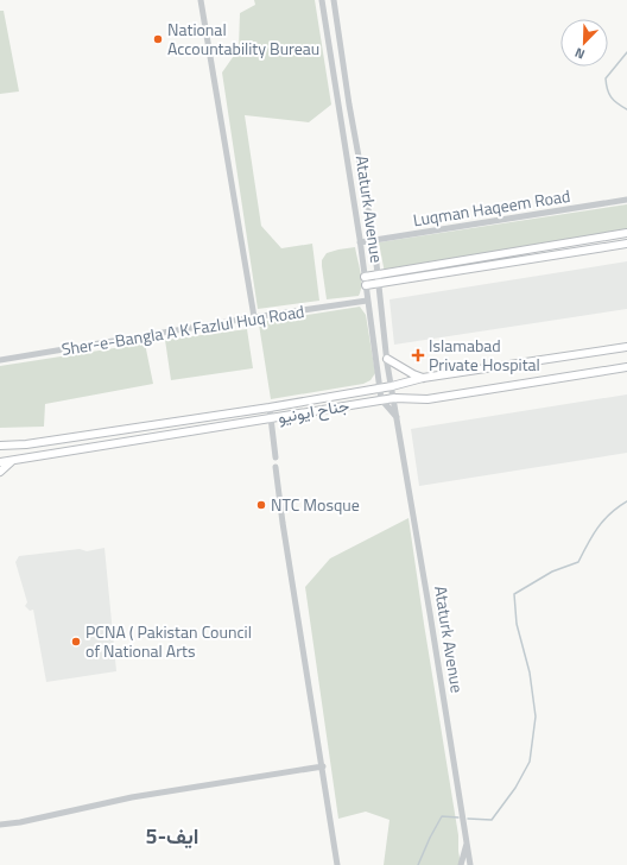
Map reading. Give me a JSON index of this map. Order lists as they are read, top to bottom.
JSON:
{
  "streets": {
    "main road": ["جناح ایونیو"],
    "street": ["Luqman Haqeem Road", "Ataturk Avenue", "Sher-e-Bangla A K Fazlul Huq Road"]
  },
  "crossings": [
    ["Luqman Haqeem Road", "Ataturk Avenue"],
    ["Ataturk Avenue", "Sher-e-Bangla A K Fazlul Huq Road"],
    ["Ataturk Avenue", "جناح ایونیو"]
  ],
  "districts": ["ایف-5"],
  "places": {
    "other": ["National Accountability Bureau", "NTC Mosque", "PCNA ( Pakistan Council of National Arts"],
    "health": ["Islamabad Private Hospital"]
  },
  "north": "bottom left"
}
